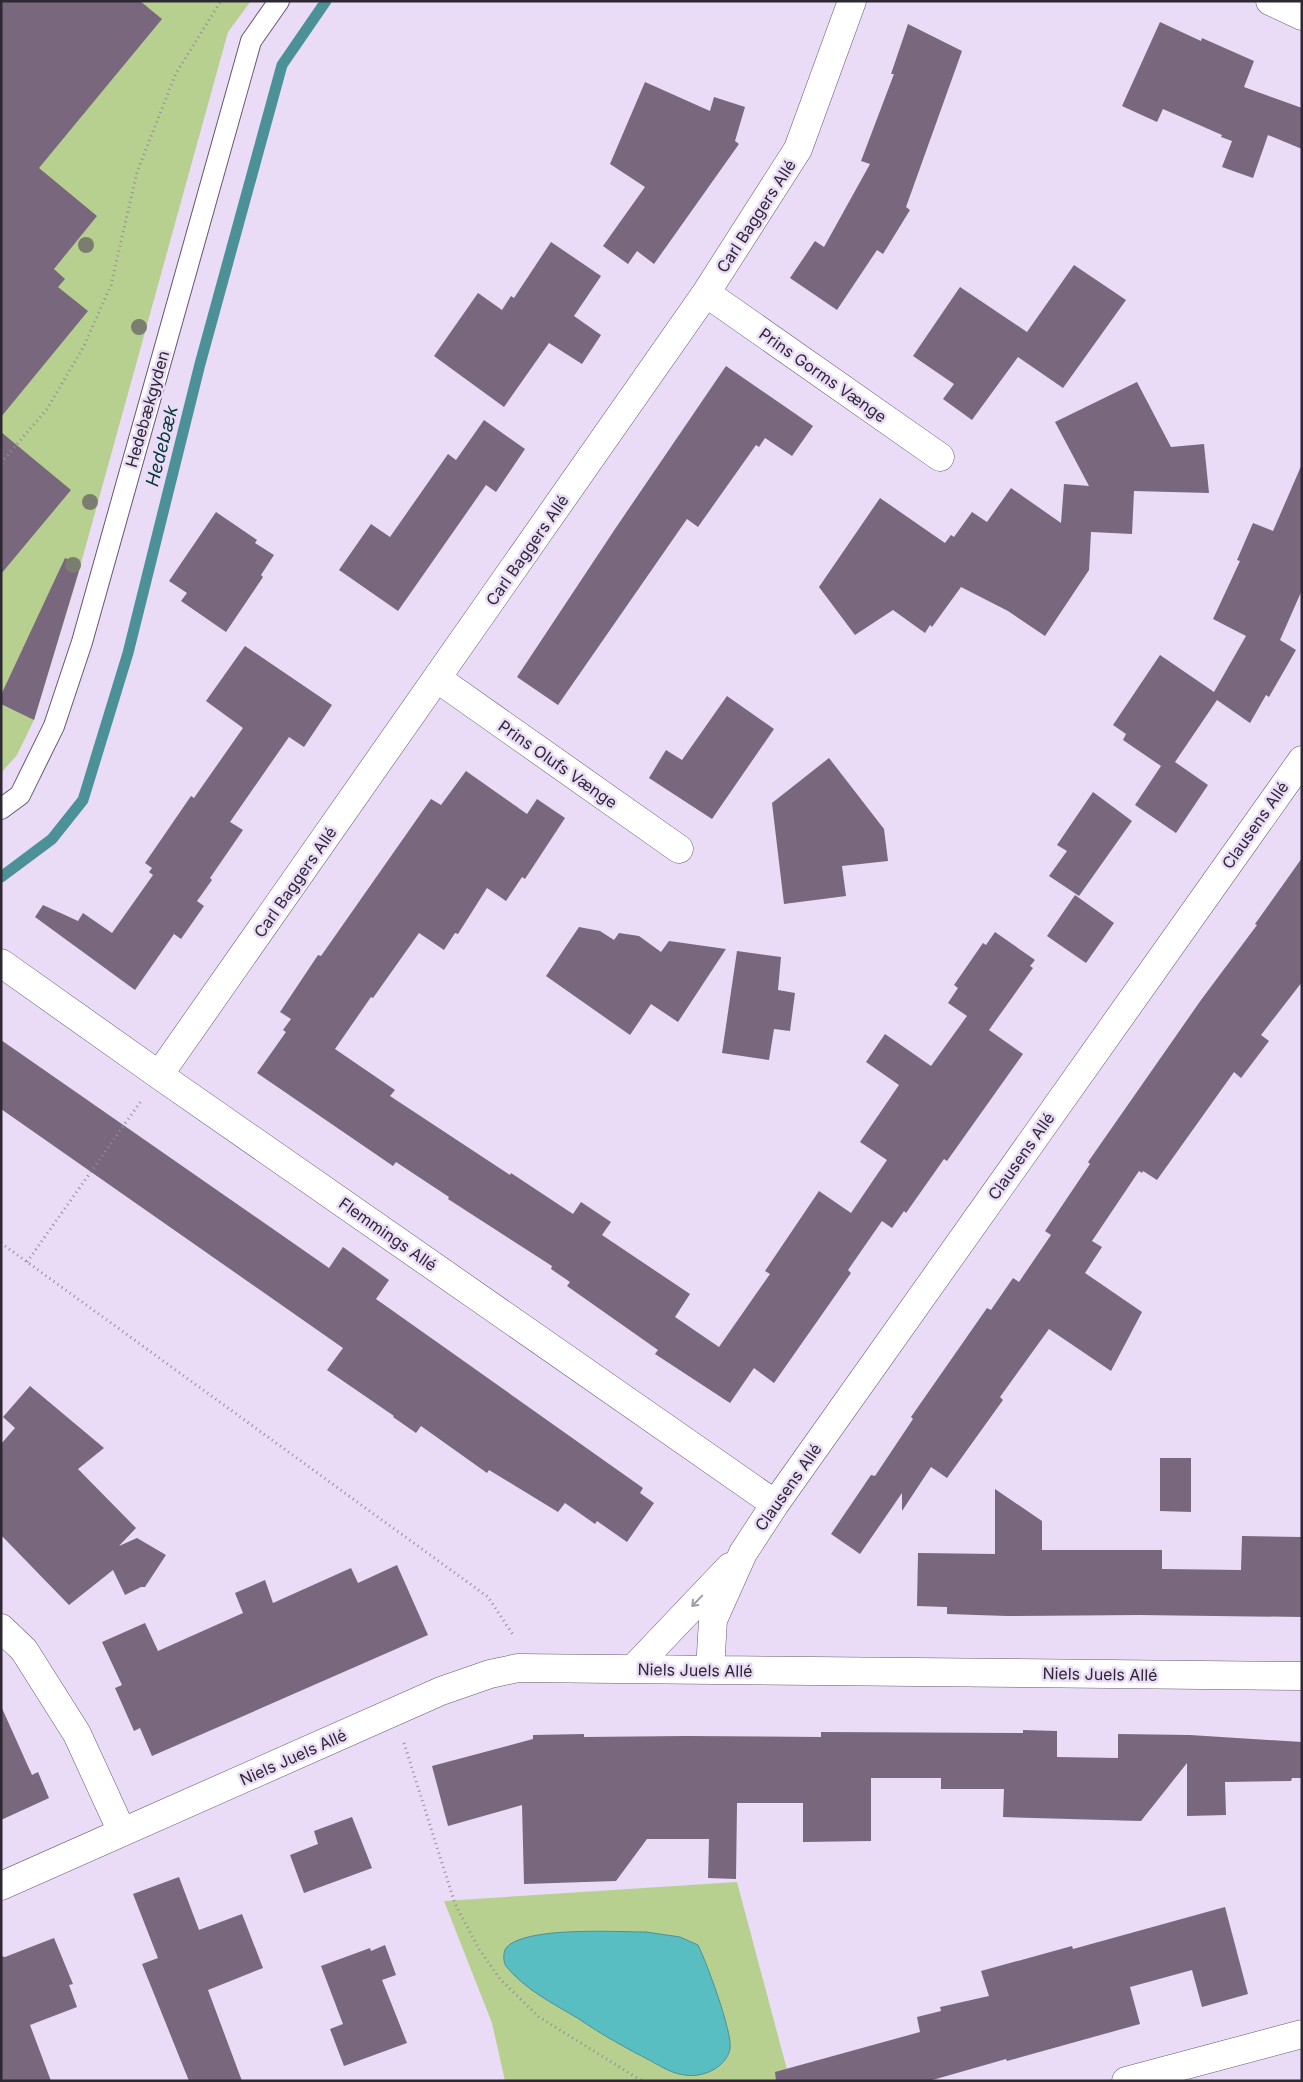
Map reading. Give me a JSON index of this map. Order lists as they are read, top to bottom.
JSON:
{
  "streets": {
    "street": [
      "Carl Baggers Allé",
      "Prins Gorms Vænge",
      "Prins Olufs Vænge",
      "Clausens Allé",
      "Flemmings Allé",
      "Niels Juels Allé"
    ],
    "lane": ["Hedebækgyden"]
  },
  "crossings": [
    ["Carl Baggers Allé", "Prins Gorms Vænge"],
    ["Carl Baggers Allé", "Prins Olufs Vænge"],
    ["Carl Baggers Allé", "Flemmings Allé"],
    ["Clausens Allé", "Flemmings Allé"],
    ["Clausens Allé", "Niels Juels Allé"]
  ],
  "water": ["Hedebæk"]
}
